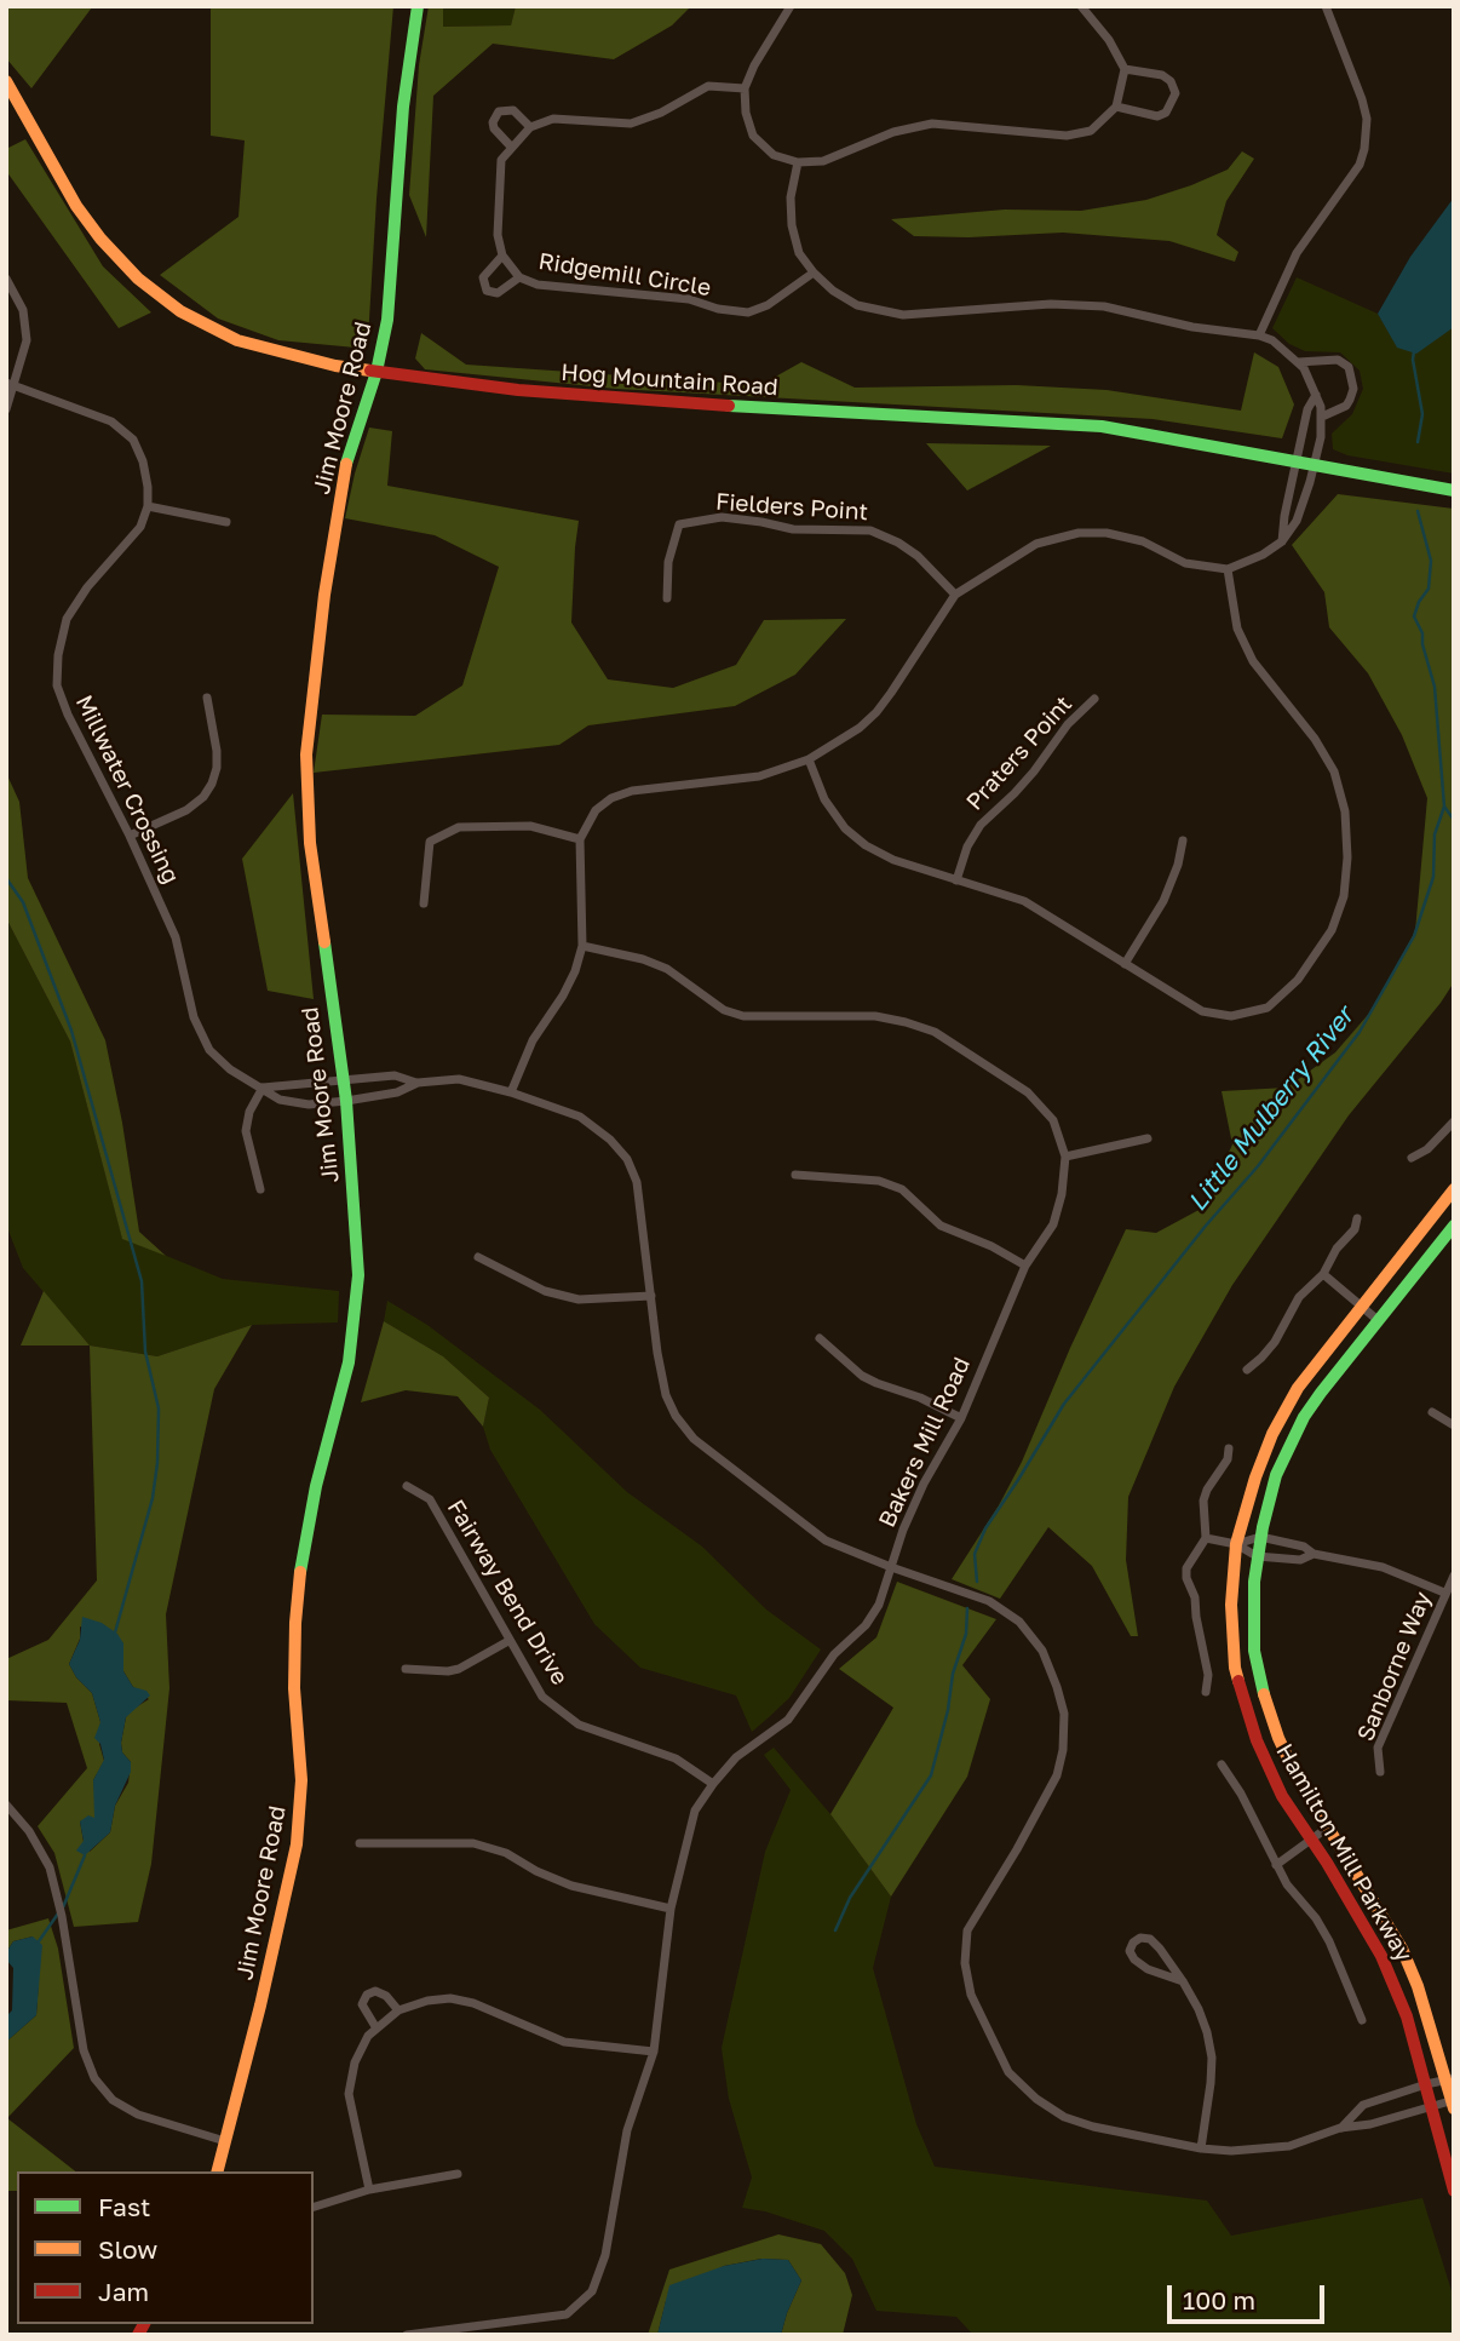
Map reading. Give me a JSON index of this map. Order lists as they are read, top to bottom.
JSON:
{
  "streets": {
    "street": [
      "Ridgemill Circle",
      "Hog Mountain Road",
      "Jim Moore Road",
      "Fielders Point",
      "Praters Point",
      "Millwater Crossing",
      "Bakers Mill Road",
      "Fairway Bend Drive",
      "Sanborne Way",
      "Hamilton Mill Parkway"
    ]
  },
  "crossings": [
    ["Hog Mountain Road", "Jim Moore Road"],
    ["Jim Moore Road", "Millwater Crossing"],
    ["Bakers Mill Road", "Fairway Bend Drive"]
  ],
  "water": ["Little Mulberry River"],
  "legend": ["Fast", "Slow", "Jam"],
  "scale_bar": "100 m"
}
